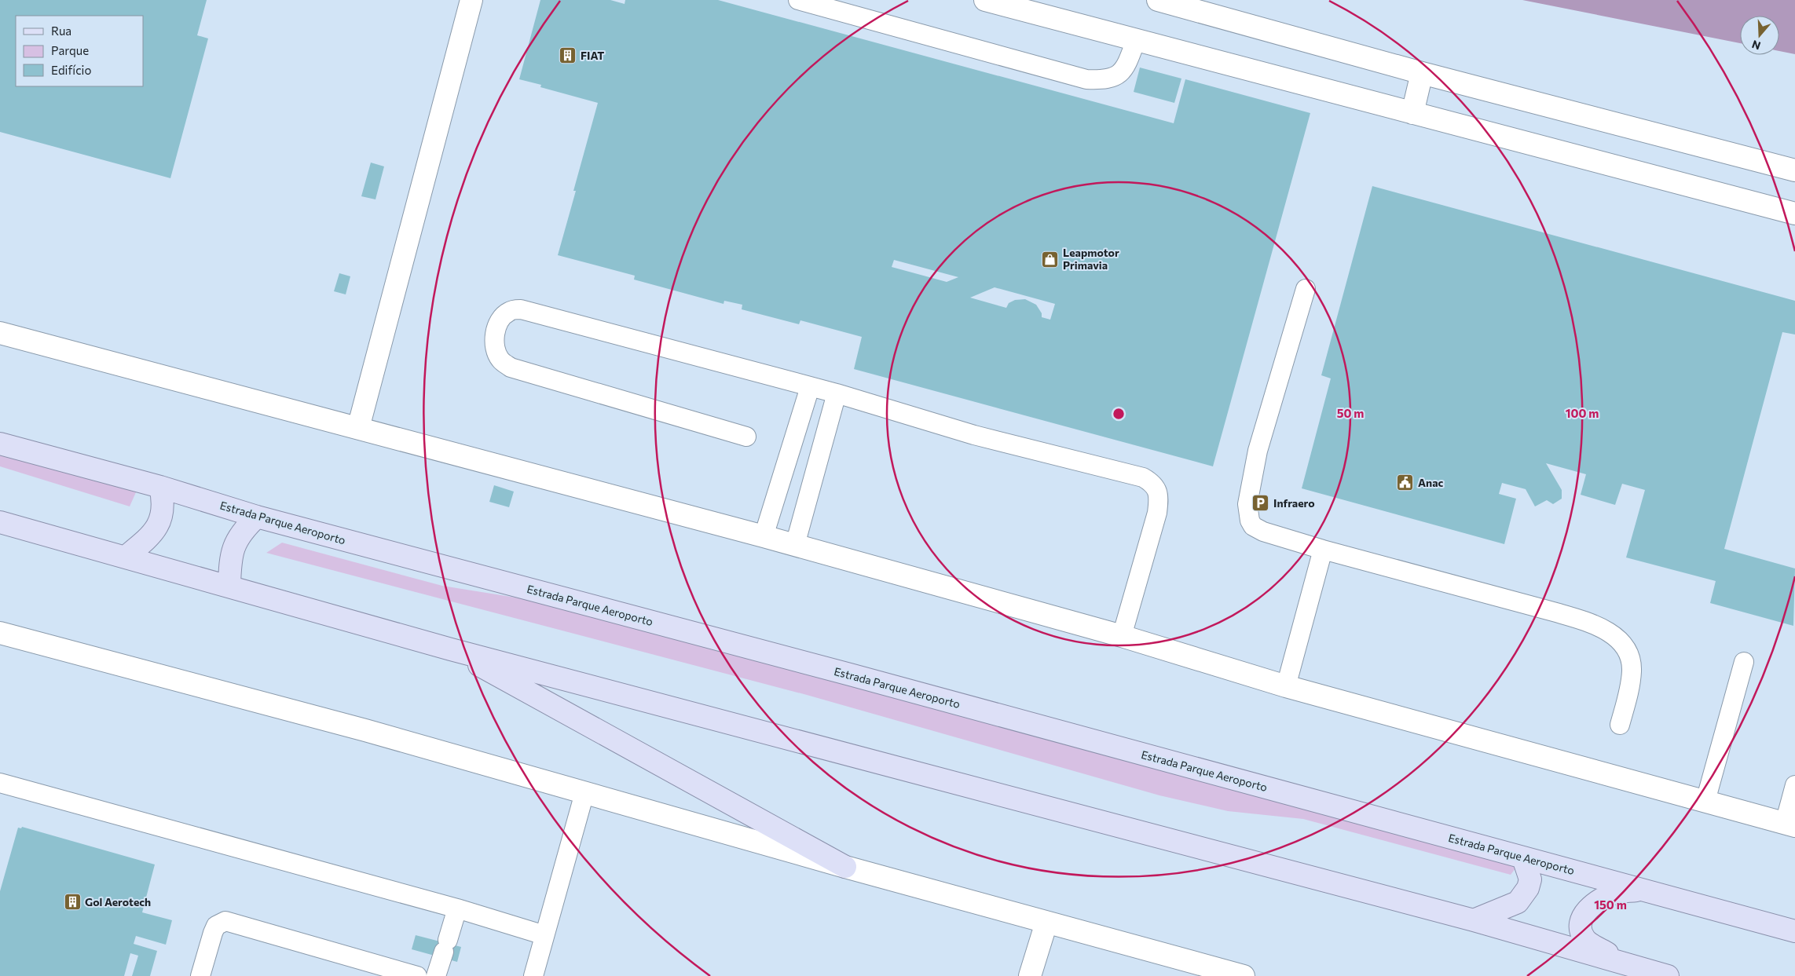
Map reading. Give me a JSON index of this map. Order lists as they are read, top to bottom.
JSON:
{
  "streets": {
    "main road": ["Estrada Parque Aeroporto"]
  },
  "places": {
    "building": ["FIAT", "Gol Aerotech"],
    "shop": ["Leapmotor Primavia"],
    "public building": ["Anac"],
    "parking": ["Infraero"]
  },
  "legend": ["Rua", "Parque", "Edifício"],
  "north": "bottom",
  "rings": ["50 m", "100 m", "150 m"]
}
